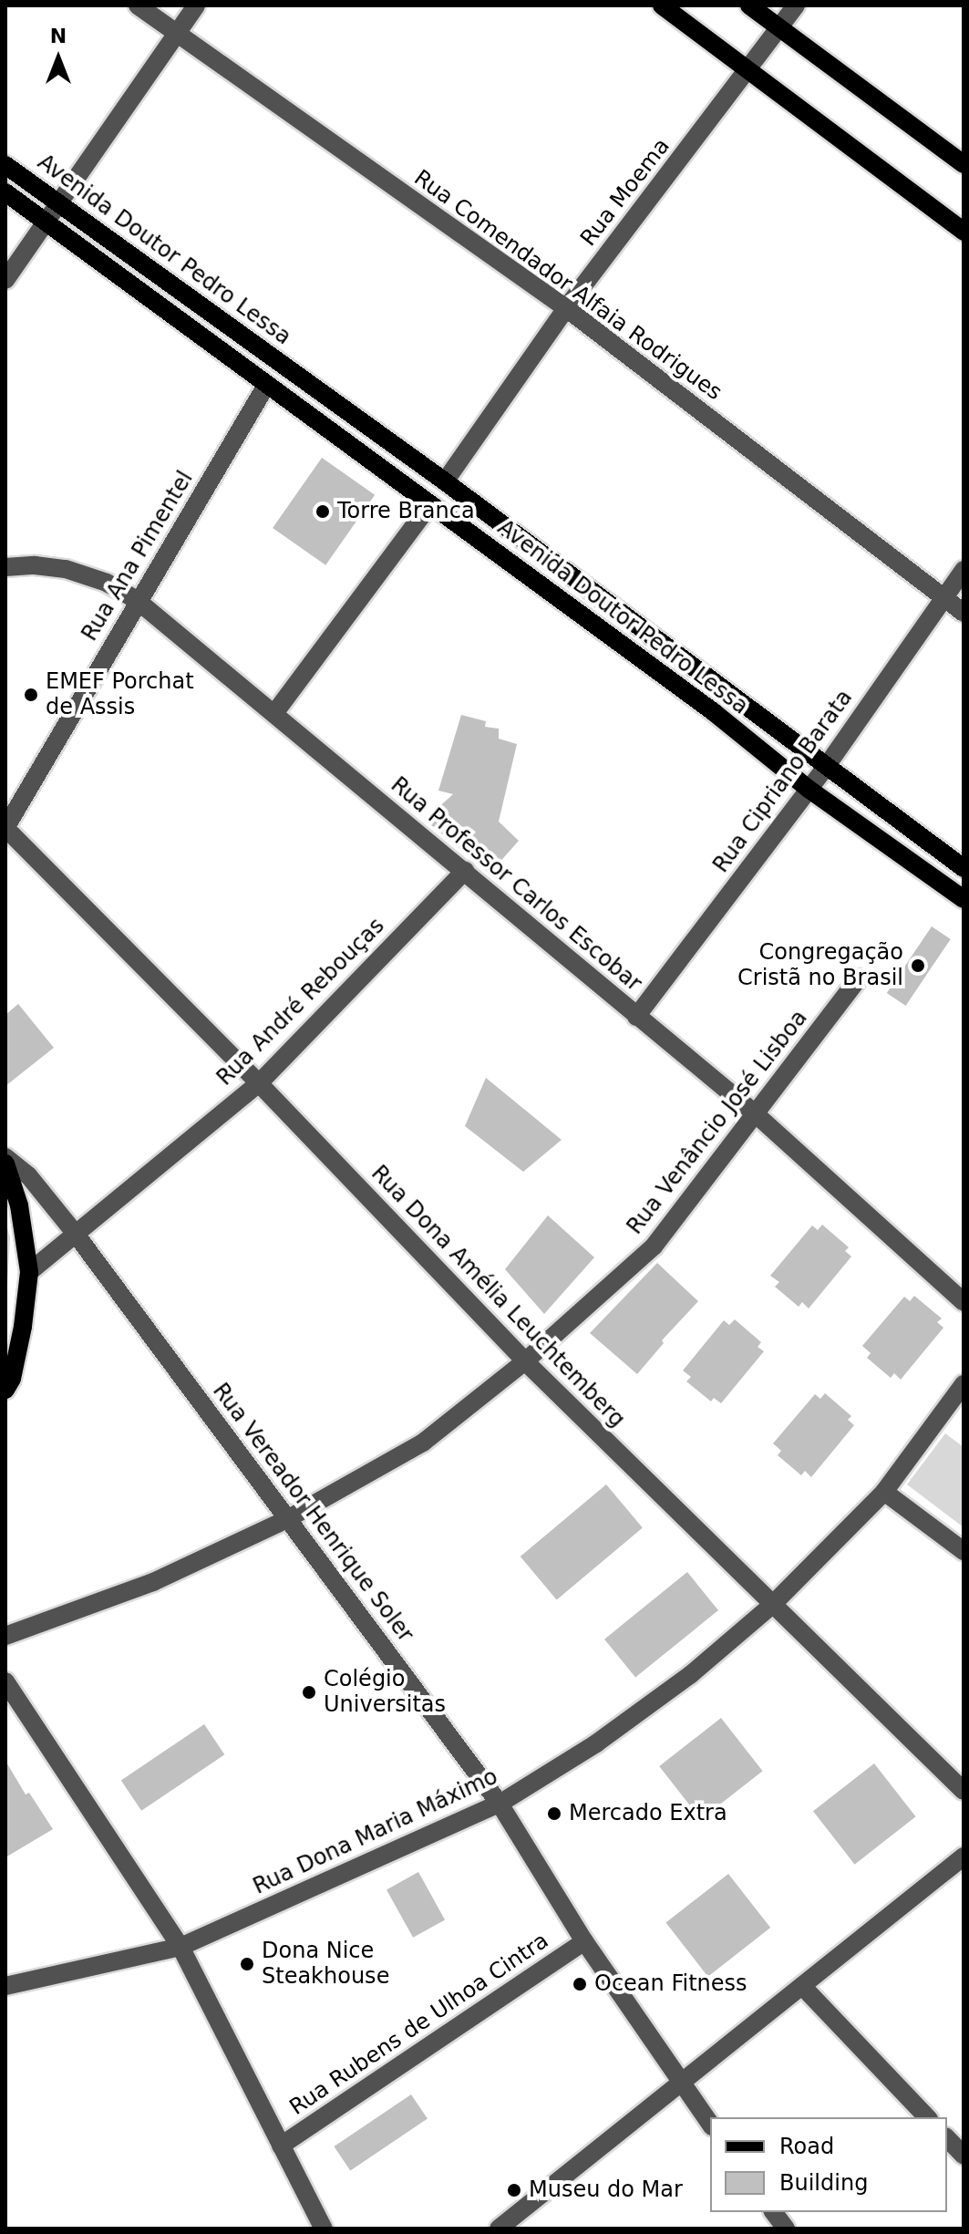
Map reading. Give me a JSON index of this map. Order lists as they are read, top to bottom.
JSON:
{
  "streets": {
    "main road": ["Avenida Doutor Pedro Lessa"],
    "street": [
      "Rua Moema",
      "Rua Comendador Alfaia Rodrigues",
      "Rua Ana Pimentel",
      "Rua Cipriano Barata",
      "Rua Professor Carlos Escobar",
      "Rua André Rebouças",
      "Rua Venâncio José Lisboa",
      "Rua Dona Amélia Leuchtemberg",
      "Rua Vereador Henrique Soler",
      "Rua Dona Maria Máximo",
      "Rua Rubens de Ulhoa Cintra"
    ]
  },
  "crossings": [
    ["Rua Moema", "Avenida Doutor Pedro Lessa"],
    ["Rua Moema", "Rua Comendador Alfaia Rodrigues"],
    ["Avenida Doutor Pedro Lessa", "Rua Ana Pimentel"],
    ["Avenida Doutor Pedro Lessa", "Rua Cipriano Barata"],
    ["Rua Comendador Alfaia Rodrigues", "Rua Cipriano Barata"],
    ["Rua Ana Pimentel", "Rua Professor Carlos Escobar"],
    ["Rua Ana Pimentel", "Rua Dona Amélia Leuchtemberg"],
    ["Rua Cipriano Barata", "Rua Professor Carlos Escobar"],
    ["Rua Professor Carlos Escobar", "Rua André Rebouças"],
    ["Rua Professor Carlos Escobar", "Rua Venâncio José Lisboa"],
    ["Rua André Rebouças", "Rua Dona Amélia Leuchtemberg"],
    ["Rua André Rebouças", "Rua Vereador Henrique Soler"],
    ["Rua Venâncio José Lisboa", "Rua Dona Amélia Leuchtemberg"],
    ["Rua Venâncio José Lisboa", "Rua Vereador Henrique Soler"],
    ["Rua Dona Amélia Leuchtemberg", "Rua Dona Maria Máximo"],
    ["Rua Vereador Henrique Soler", "Rua Dona Maria Máximo"],
    ["Rua Vereador Henrique Soler", "Rua Rubens de Ulhoa Cintra"]
  ],
  "places": [
    "Torre Branca",
    "EMEF Porchat de Assis",
    "Congregação Cristã no Brasil",
    "Colégio Universitas",
    "Mercado Extra",
    "Dona Nice Steakhouse",
    "Ocean Fitness",
    "Museu do Mar"
  ],
  "legend": ["Road", "Building"],
  "north": "top"
}
